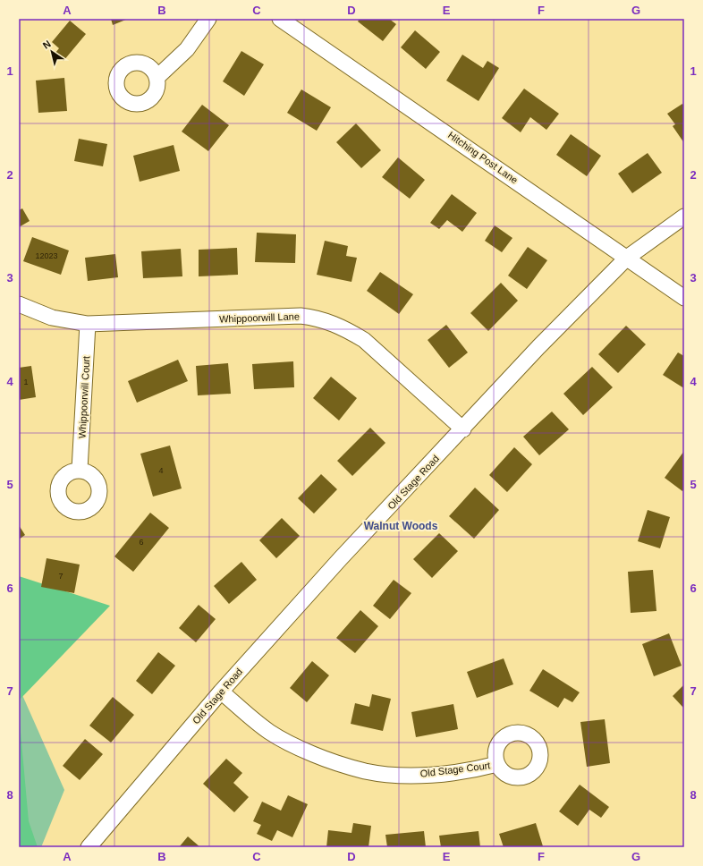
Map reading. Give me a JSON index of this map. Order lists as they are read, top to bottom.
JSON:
{
  "streets": {
    "street": [
      "Hitching Post Lane",
      "Whippoorwill Lane",
      "Whippoorwill Court",
      "Old Stage Road",
      "Old Stage Court"
    ]
  },
  "crossings": [
    ["Hitching Post Lane", "Old Stage Road"],
    ["Whippoorwill Lane", "Whippoorwill Court"],
    ["Whippoorwill Lane", "Old Stage Road"],
    ["Old Stage Road", "Old Stage Court"]
  ],
  "districts": ["Walnut Woods"],
  "house_numbers": [
    "12023",
    "1",
    "4",
    "6",
    "7"
  ],
  "north": "top left",
  "grid": {
    "columns": [
      "A",
      "B",
      "C",
      "D",
      "E",
      "F",
      "G"
    ],
    "rows": [
      "1",
      "2",
      "3",
      "4",
      "5",
      "6",
      "7",
      "8"
    ]
  }
}
